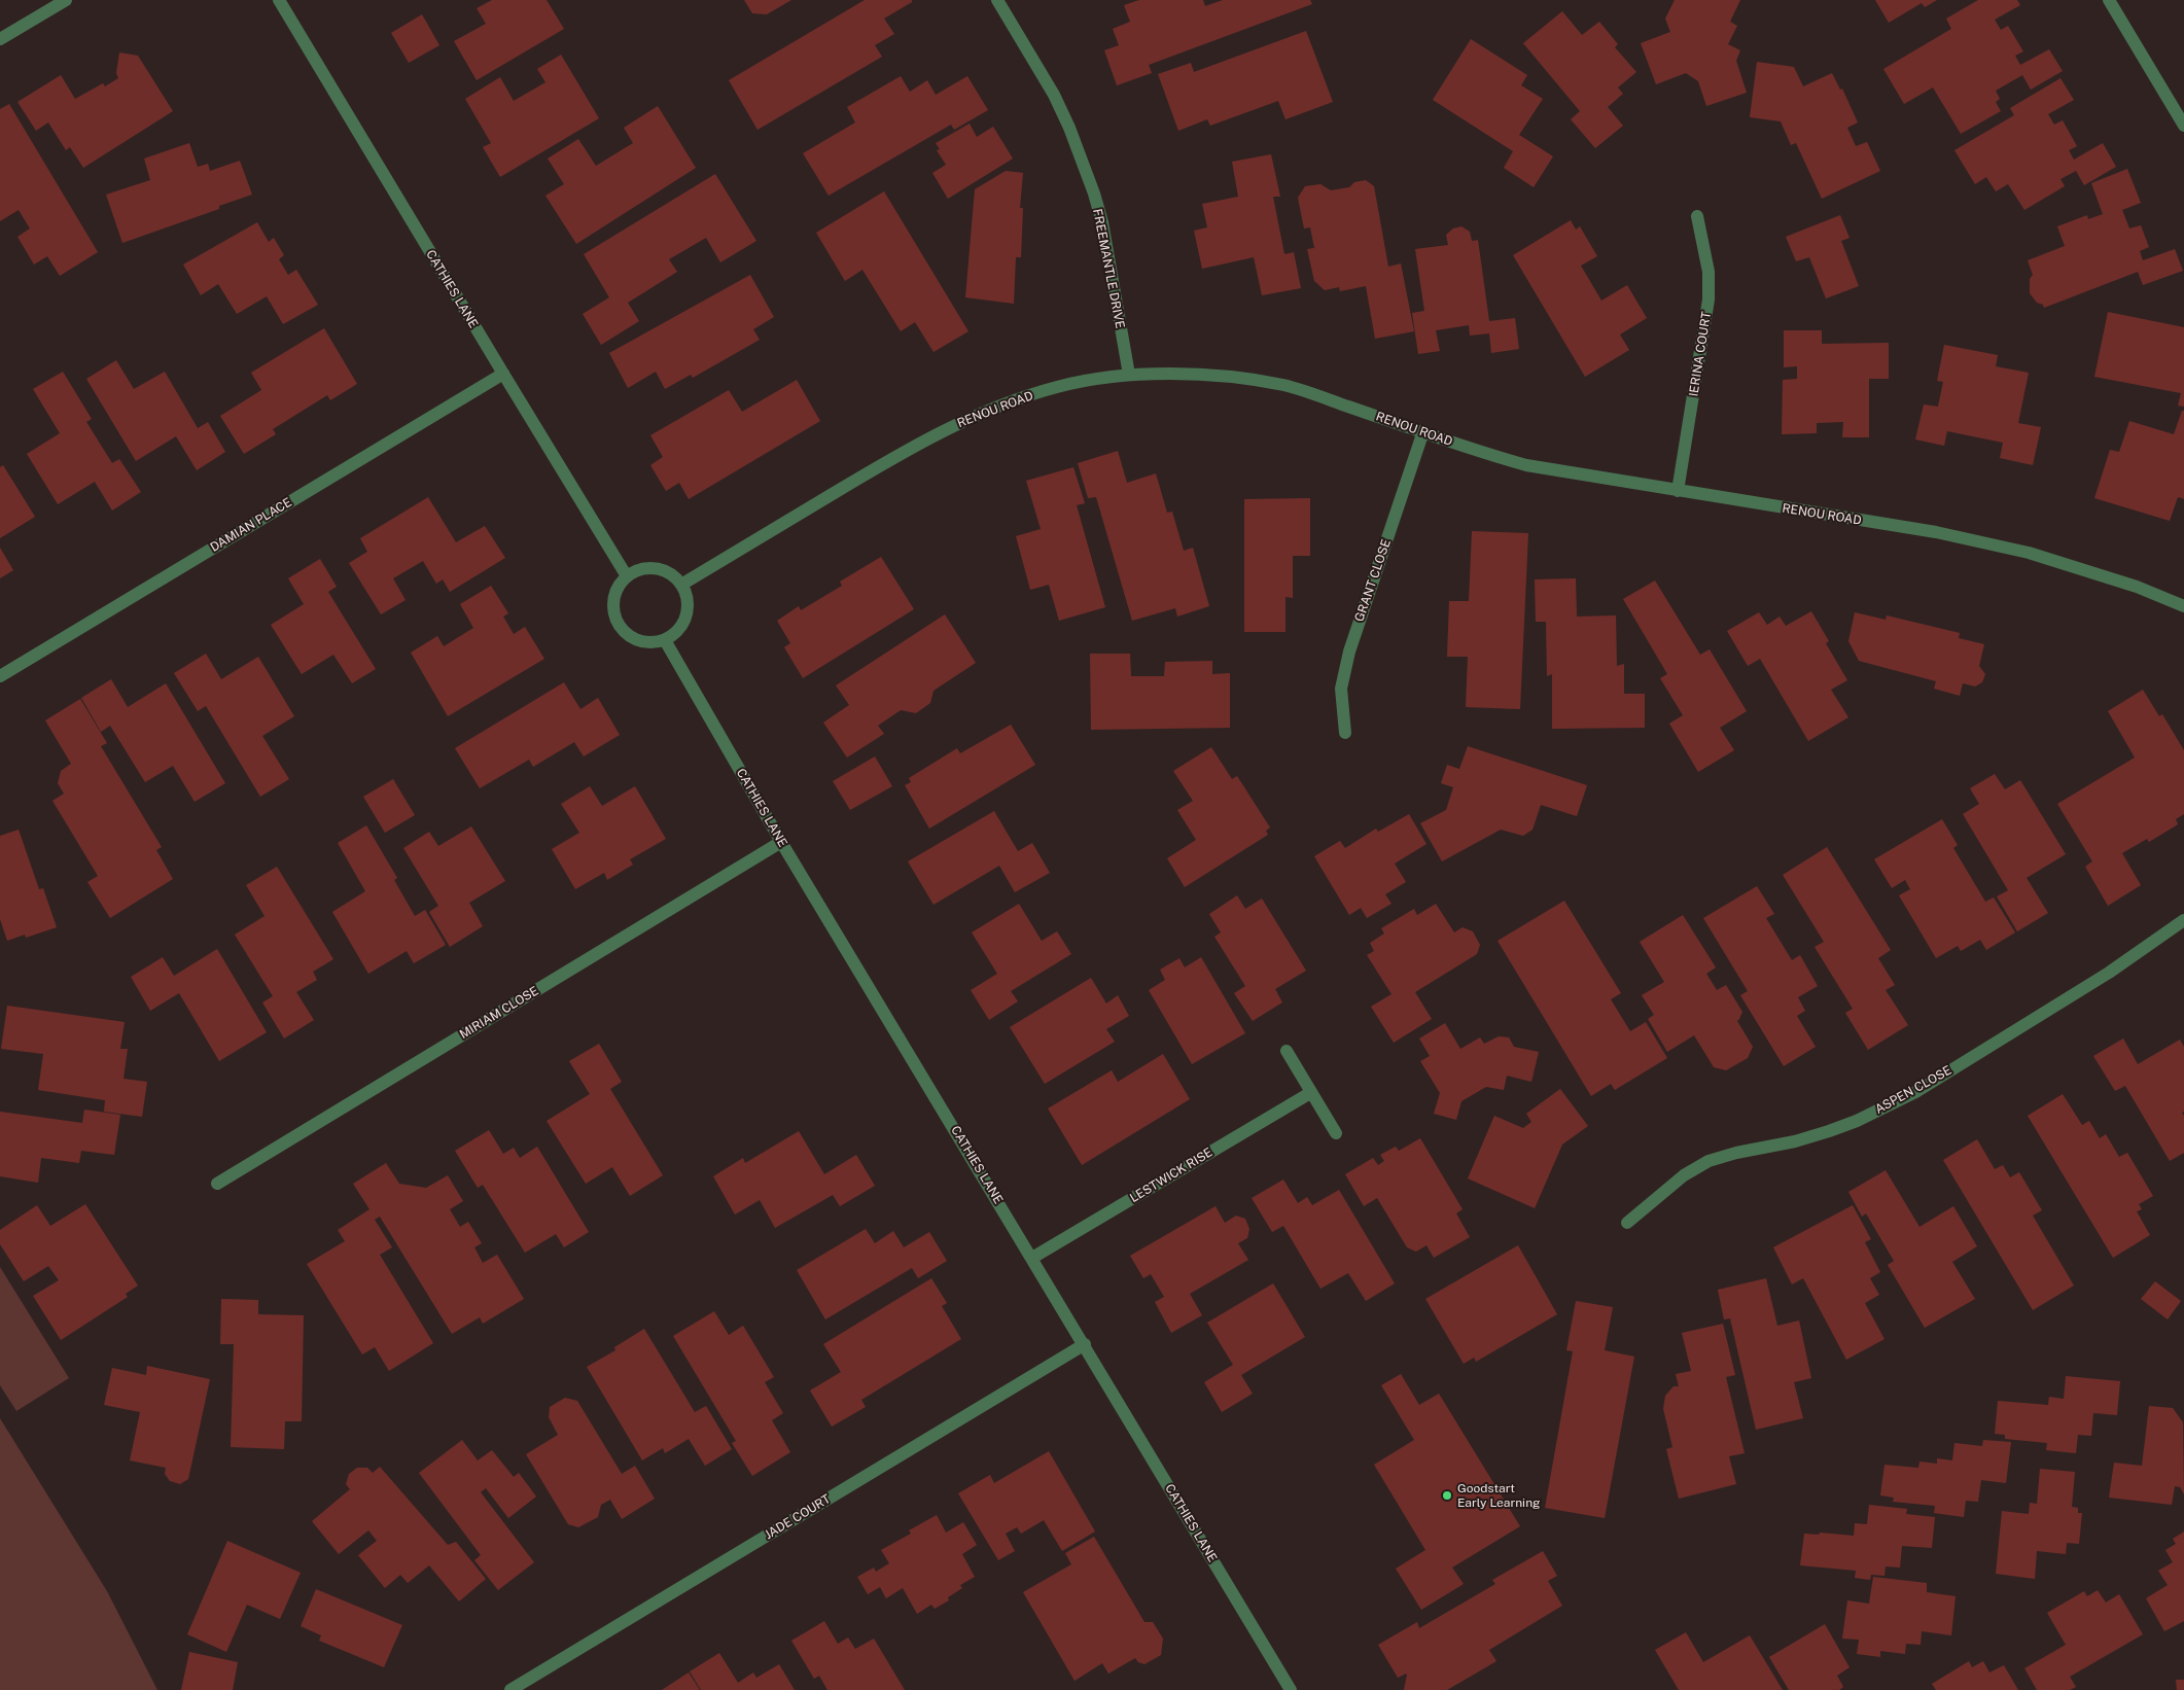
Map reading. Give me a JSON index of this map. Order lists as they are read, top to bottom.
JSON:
{
  "streets": {
    "street": [
      "FREEMANTLE DRIVE",
      "CATHIES LANE",
      "IERINA COURT",
      "RENOU ROAD",
      "DAMIAN PLACE",
      "GRANT CLOSE",
      "MIRIAM CLOSE",
      "ASPEN CLOSE",
      "LESTWICK RISE",
      "JADE COURT"
    ]
  },
  "crossings": [
    ["FREEMANTLE DRIVE", "RENOU ROAD"],
    ["CATHIES LANE", "RENOU ROAD"],
    ["CATHIES LANE", "DAMIAN PLACE"],
    ["CATHIES LANE", "MIRIAM CLOSE"],
    ["CATHIES LANE", "LESTWICK RISE"],
    ["CATHIES LANE", "JADE COURT"],
    ["IERINA COURT", "RENOU ROAD"],
    ["RENOU ROAD", "GRANT CLOSE"]
  ],
  "places": ["Goodstart Early Learning"]
}
